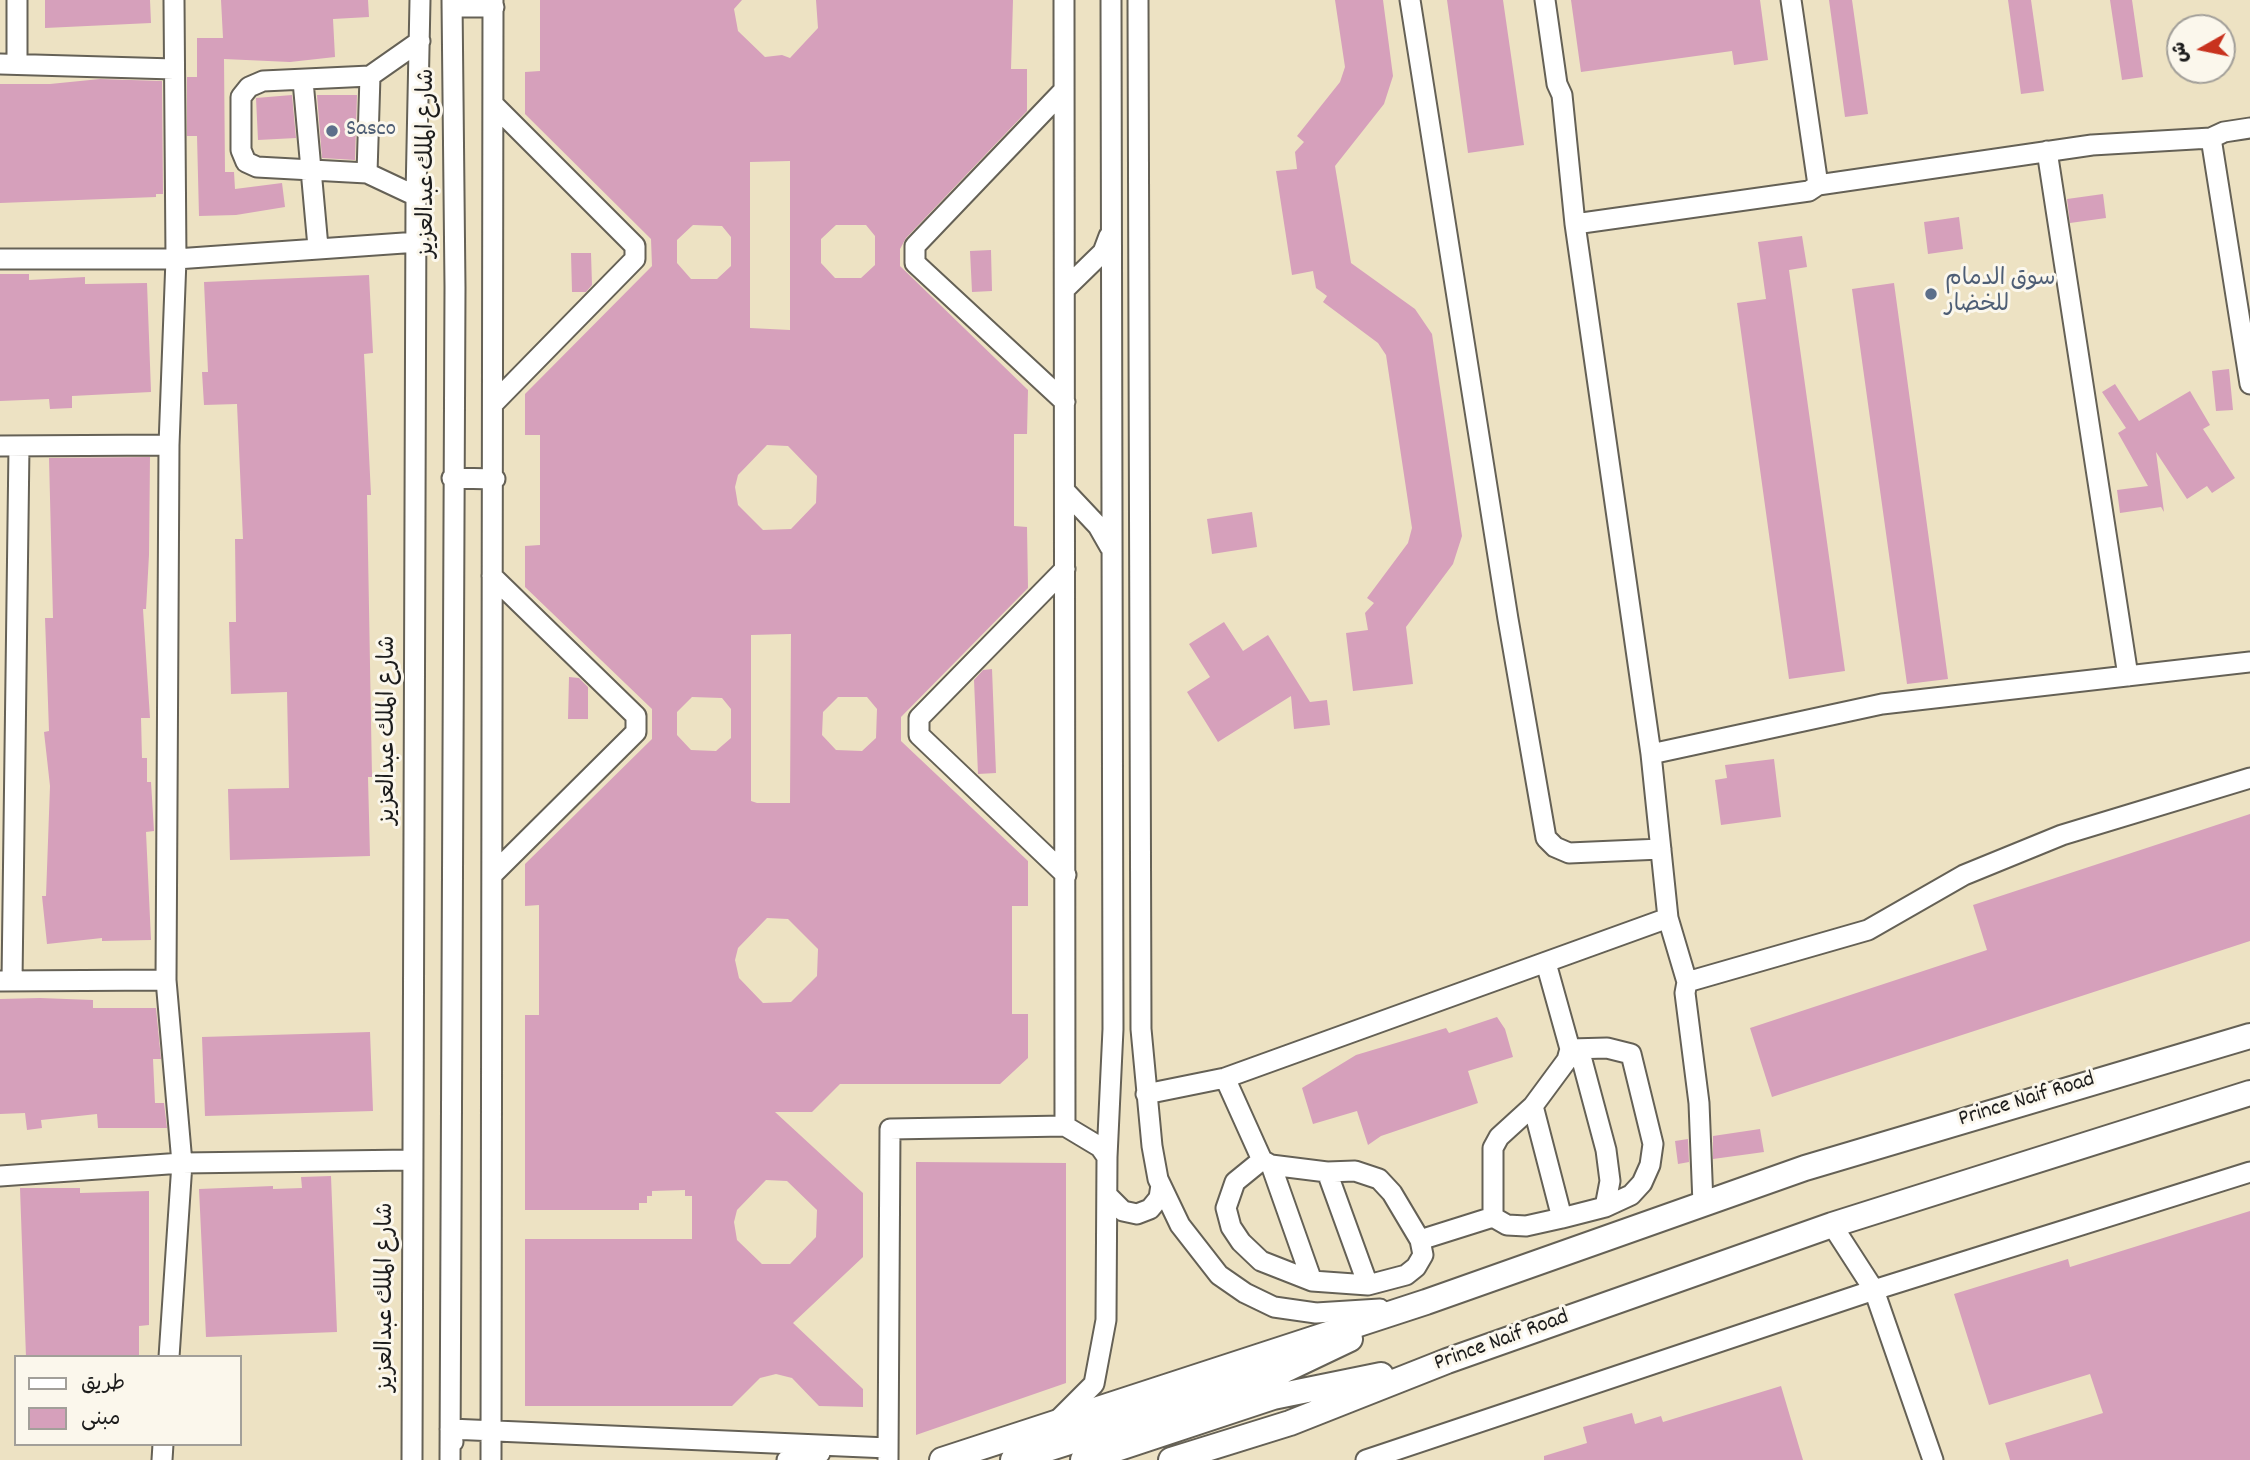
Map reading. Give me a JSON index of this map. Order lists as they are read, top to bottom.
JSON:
{
  "streets": {
    "main road": ["Prince Naif Road"],
    "street": ["شارع الملك عبدالعزيز"]
  },
  "places": ["Sasco", "سوق الدمام للخضار"],
  "legend": ["طريق", "مبنى"],
  "north": "left"
}
